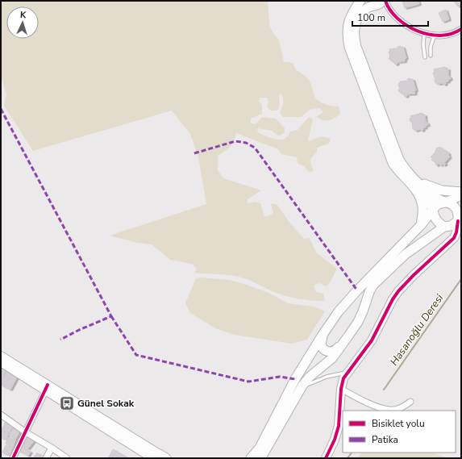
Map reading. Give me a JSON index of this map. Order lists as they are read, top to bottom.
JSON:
{
  "water": ["Hasanoğlu Deresi"],
  "places": {
    "bus stop": ["Günel Sokak"]
  },
  "legend": ["Bisiklet yolu", "Patika"],
  "scale_bar": "100 m",
  "north": "top"
}
